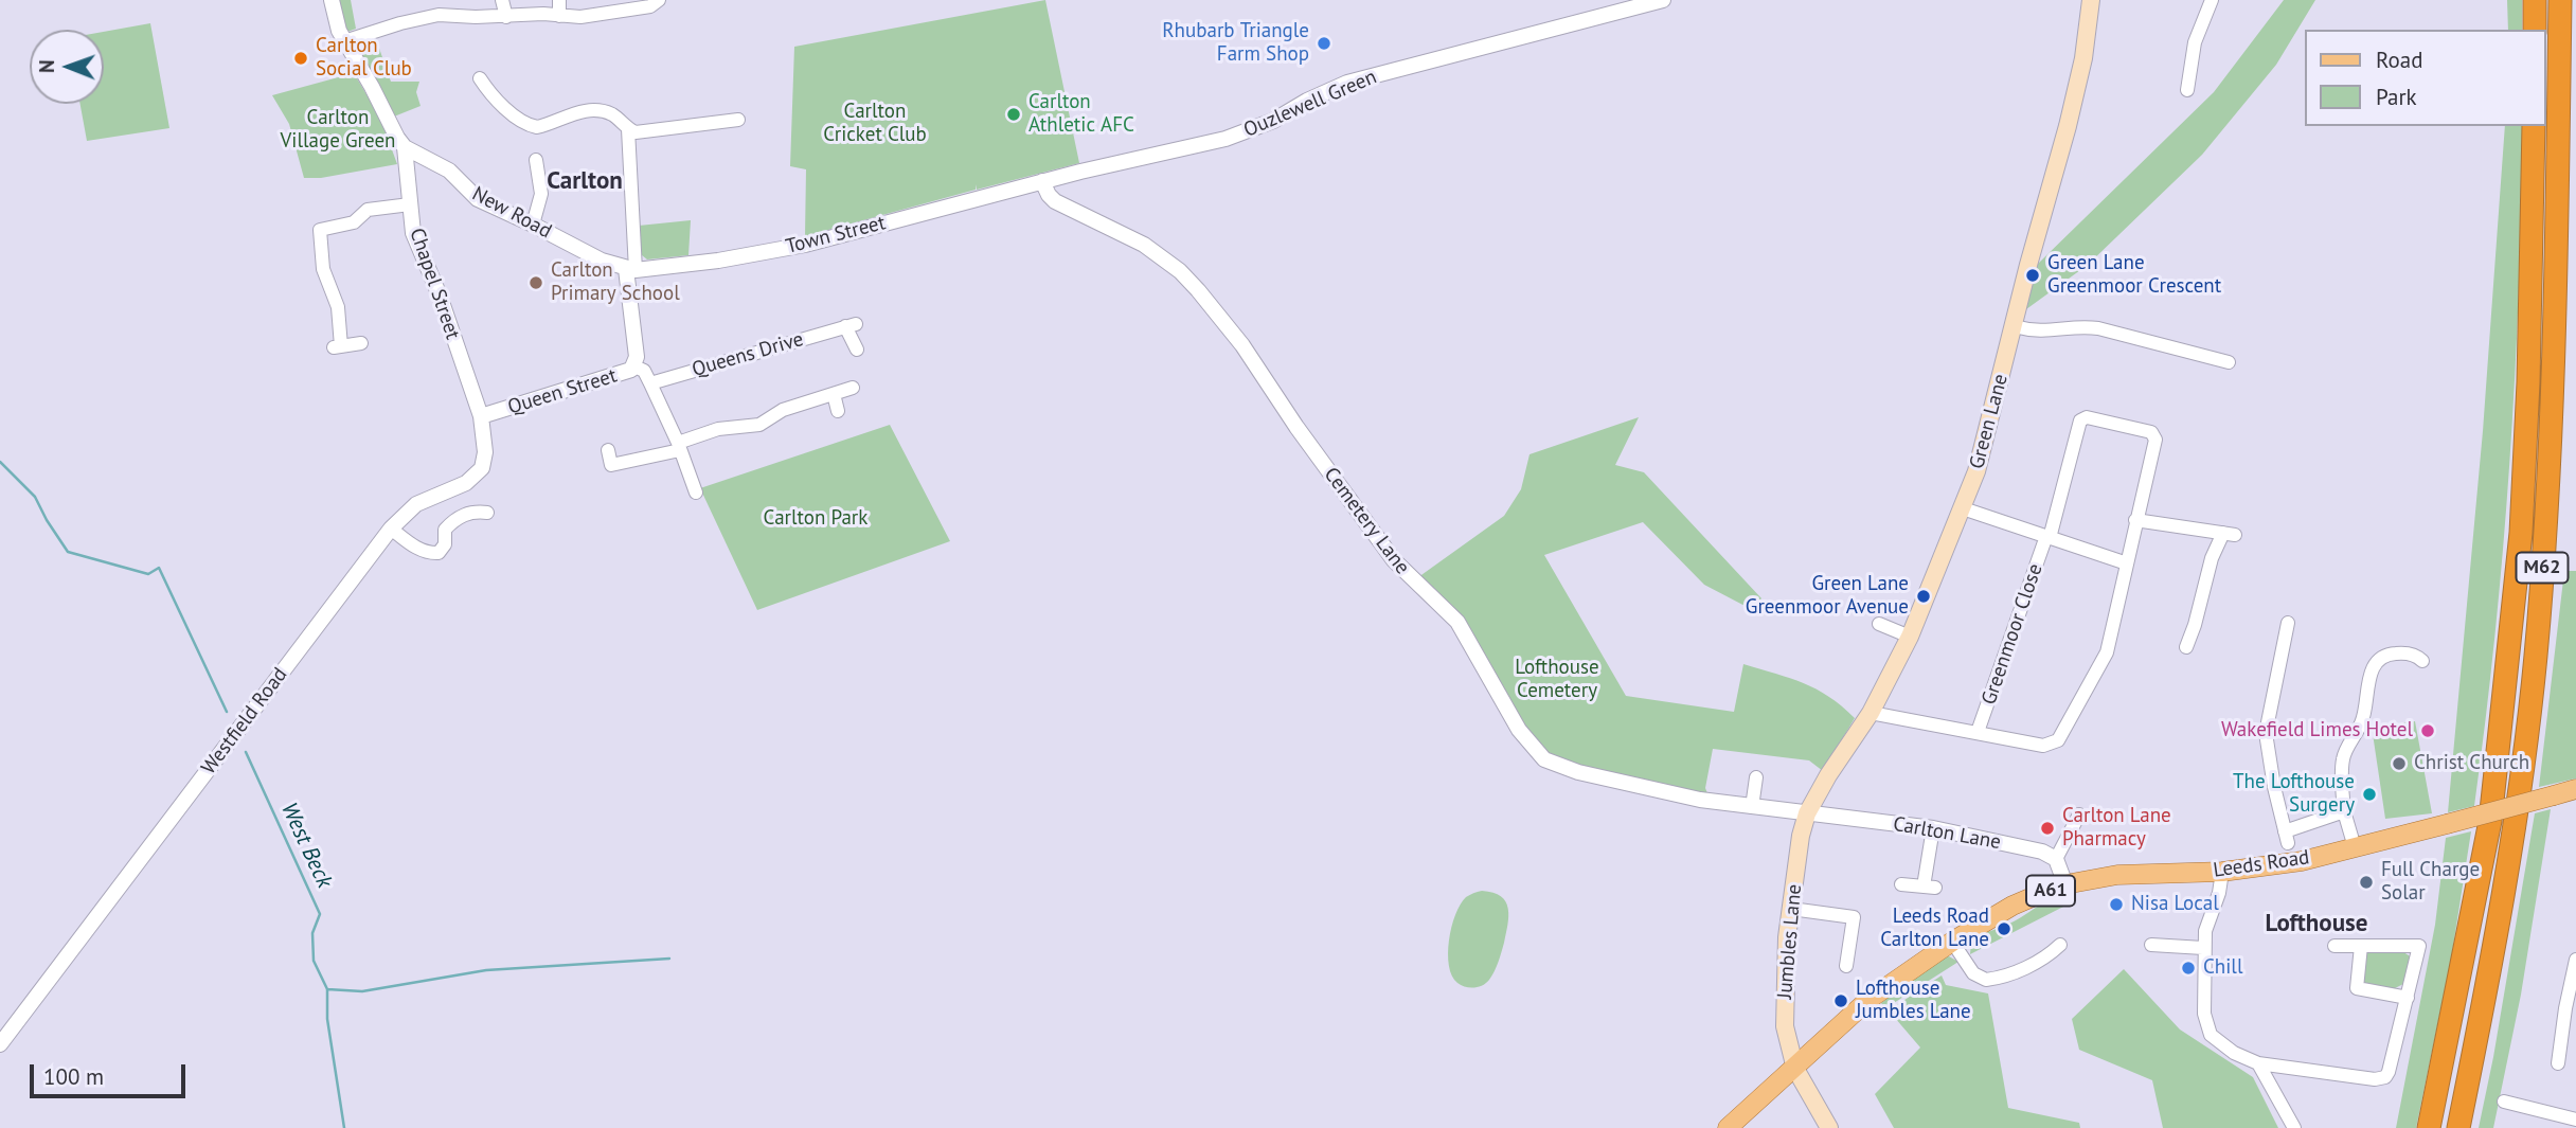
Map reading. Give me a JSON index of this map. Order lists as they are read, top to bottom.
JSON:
{
  "streets": {
    "highway": ["M62"],
    "main road": [
      "Green Lane",
      "Leeds Road",
      "A61",
      "Jumbles Lane"
    ],
    "street": [
      "Ouzlewell Green",
      "New Road",
      "Town Street",
      "Chapel Street",
      "Queens Drive",
      "Queen Street",
      "Cemetery Lane",
      "Greenmoor Close",
      "Westfield Road",
      "Carlton Lane"
    ]
  },
  "crossings": [
    ["Ouzlewell Green", "Town Street"],
    ["Ouzlewell Green", "Cemetery Lane"],
    ["New Road", "Town Street"],
    ["New Road", "Chapel Street"],
    ["New Road", "Queen Street"],
    ["Town Street", "Queen Street"],
    ["Town Street", "Cemetery Lane"],
    ["Chapel Street", "Queen Street"],
    ["Chapel Street", "Westfield Road"],
    ["Queen Street", "Westfield Road"],
    ["Green Lane", "Cemetery Lane"],
    ["Green Lane", "Carlton Lane"],
    ["Green Lane", "Jumbles Lane"],
    ["Cemetery Lane", "Carlton Lane"],
    ["Cemetery Lane", "Jumbles Lane"],
    ["Carlton Lane", "Jumbles Lane"],
    ["Leeds Road", "Jumbles Lane"]
  ],
  "districts": ["Carlton", "Lofthouse"],
  "water": ["West Beck"],
  "parks": [
    "Carlton Cricket Club",
    "Carlton Village Green",
    "Carlton Park",
    "Lofthouse Cemetery"
  ],
  "places": [
    "Rhubarb Triangle Farm Shop",
    "Carlton Social Club",
    "Carlton Athletic AFC",
    "Green Lane Greenmoor Crescent",
    "Carlton Primary School",
    "Green Lane Greenmoor Avenue",
    "Wakefield Limes Hotel",
    "Christ Church",
    "The Lofthouse Surgery",
    "Carlton Lane Pharmacy",
    "Full Charge Solar",
    "Nisa Local",
    "Leeds Road Carlton Lane",
    "Chill",
    "Lofthouse Jumbles Lane"
  ],
  "legend": ["Road", "Park"],
  "scale_bar": "100 m",
  "north": "left"
}
